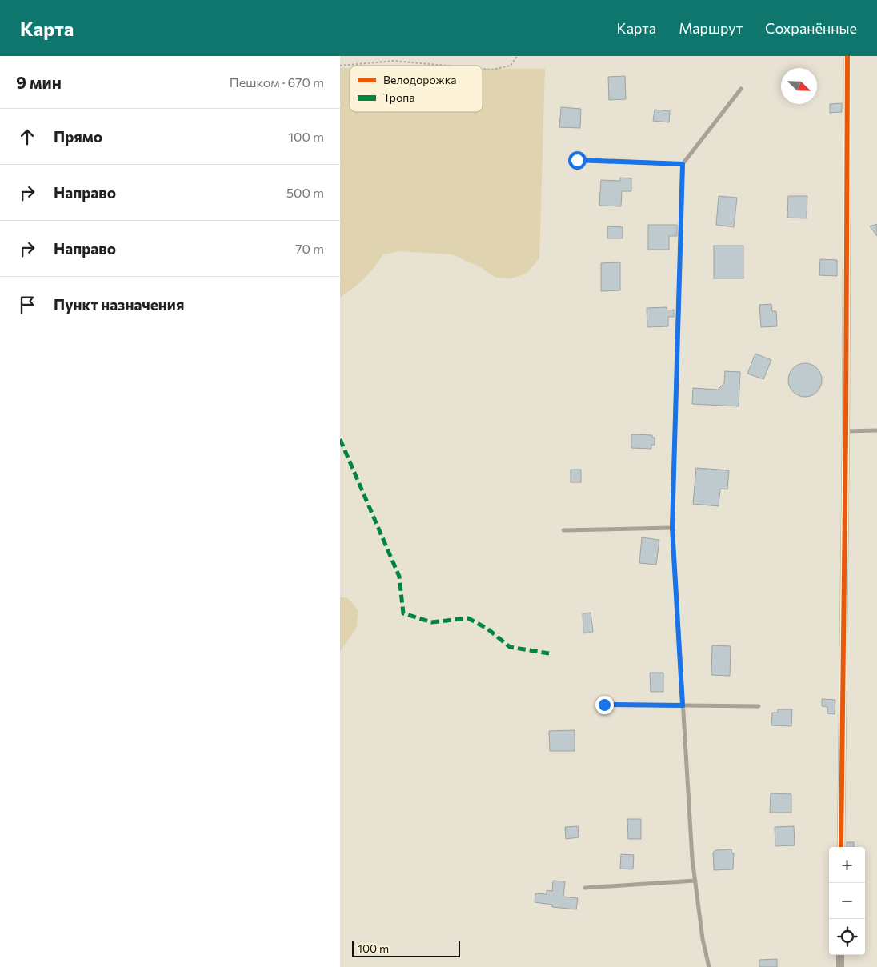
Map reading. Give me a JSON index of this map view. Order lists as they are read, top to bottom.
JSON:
{
  "legend": ["Велодорожка", "Тропа"],
  "scale_bar": "100 m",
  "north": "bottom right",
  "page": {
    "header": "Карта",
    "nav": ["Карта", "Маршрут", "Сохранённые"],
    "heading": ["9 мин", "Пешком · 670 m"],
    "list": [
      ["Прямо", "100 m"],
      ["Направо", "500 m"],
      ["Направо", "70 m"],
      "Пункт назначения"
    ],
    "map_buttons": ["+", "−"],
    "scale": "100 m"
  }
}
